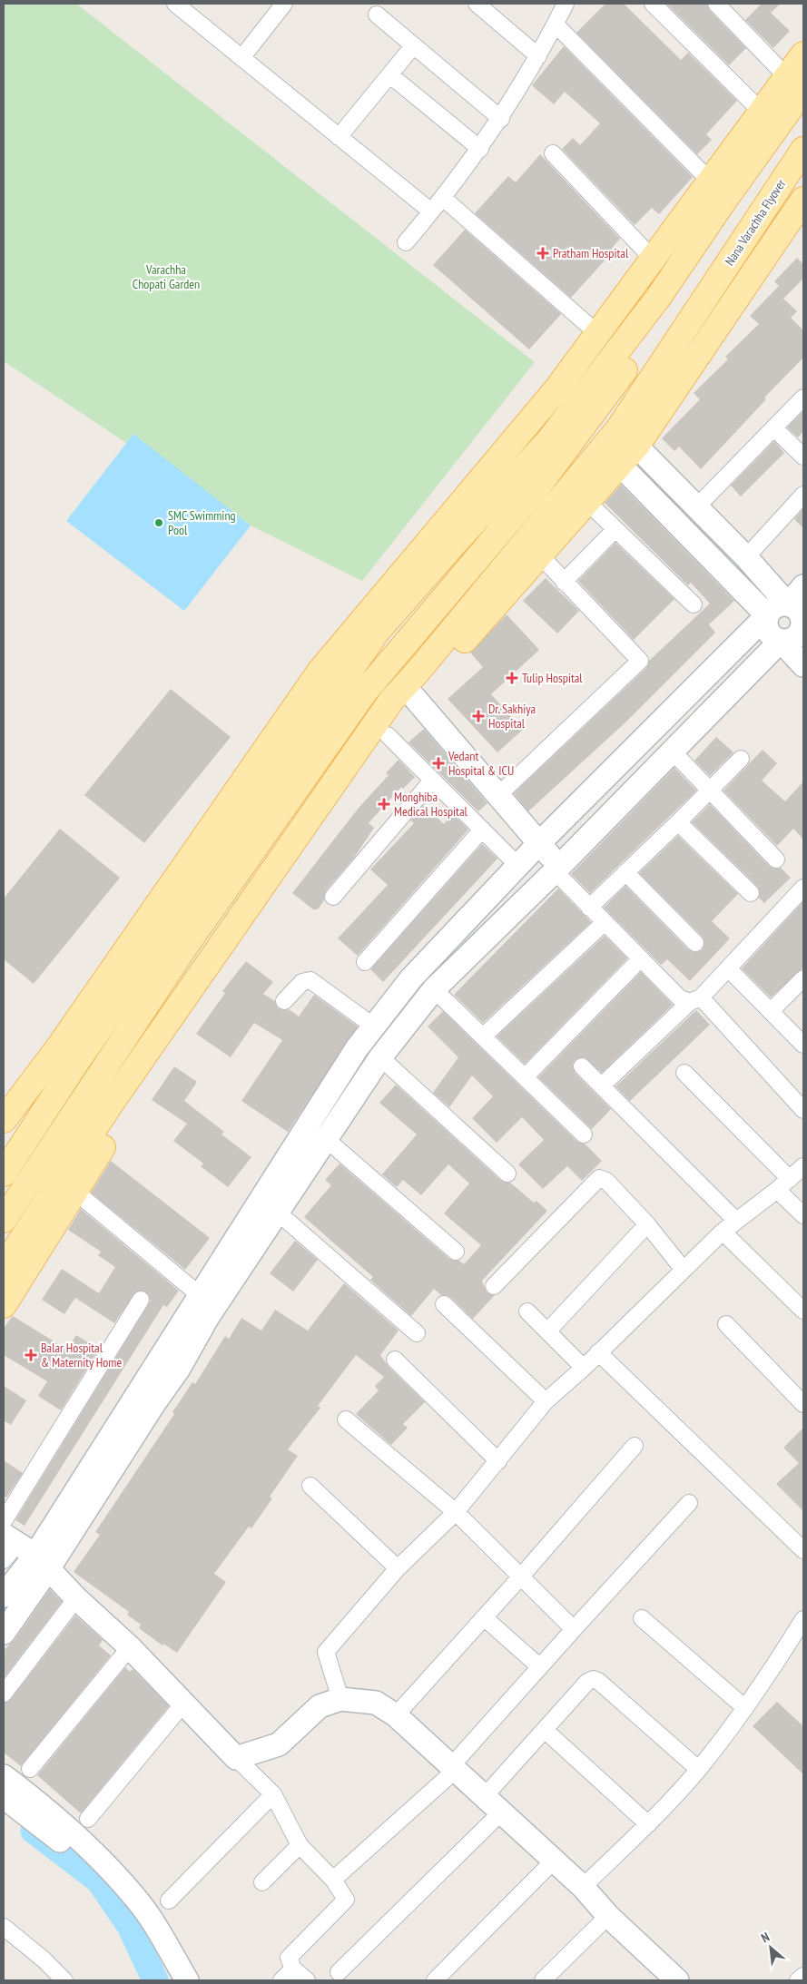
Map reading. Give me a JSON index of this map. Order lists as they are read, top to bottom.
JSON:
{
  "streets": {
    "main road": ["Nana Varachha Flyover"]
  },
  "parks": ["Varachha Chopati Garden"],
  "places": {
    "health": [
      "Pratham Hospital",
      "Tulip Hospital",
      "Dr. Sakhiya Hospital",
      "Vedant Hospital & ICU",
      "Monghiba Medical Hospital",
      "Balar Hospital & Maternity Home"
    ],
    "other": ["SMC Swimming Pool"]
  },
  "north": "top left"
}
